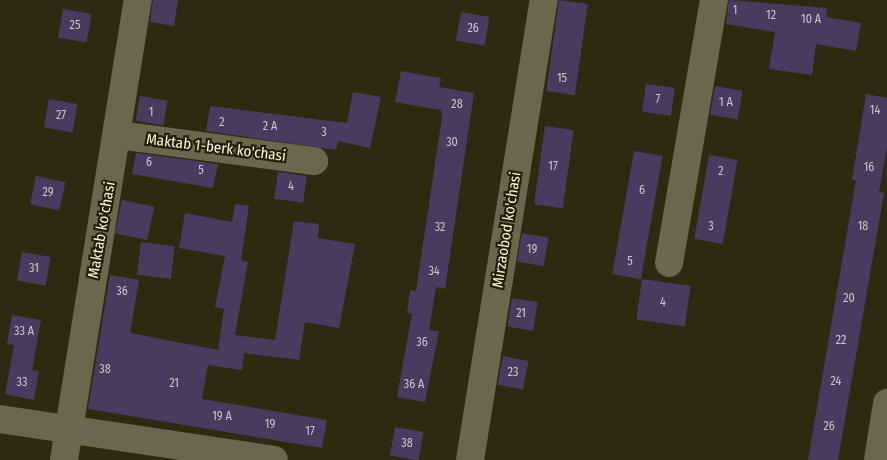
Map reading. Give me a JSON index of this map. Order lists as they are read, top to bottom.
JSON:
{
  "streets": {
    "street": ["Maktab 1-berk ko'chasi", "Maktab ko'chasi", "Mirzaobod ko'chasi"]
  },
  "crossings": [
    ["Maktab 1-berk ko'chasi", "Maktab ko'chasi"]
  ],
  "house_numbers": [
    "1",
    "12",
    "10 A",
    "25",
    "26",
    "15",
    "7",
    "1 A",
    "28",
    "14",
    "1",
    "27",
    "2",
    "2 А",
    "3",
    "30",
    "6",
    "17",
    "16",
    "5",
    "2",
    "4",
    "6",
    "29",
    "3",
    "18",
    "32",
    "19",
    "5",
    "31",
    "34",
    "36",
    "20",
    "4",
    "21",
    "33 А",
    "22",
    "36",
    "38",
    "23",
    "24",
    "33",
    "21",
    "36 А",
    "19 A",
    "19",
    "26",
    "17",
    "38"
  ]
}
